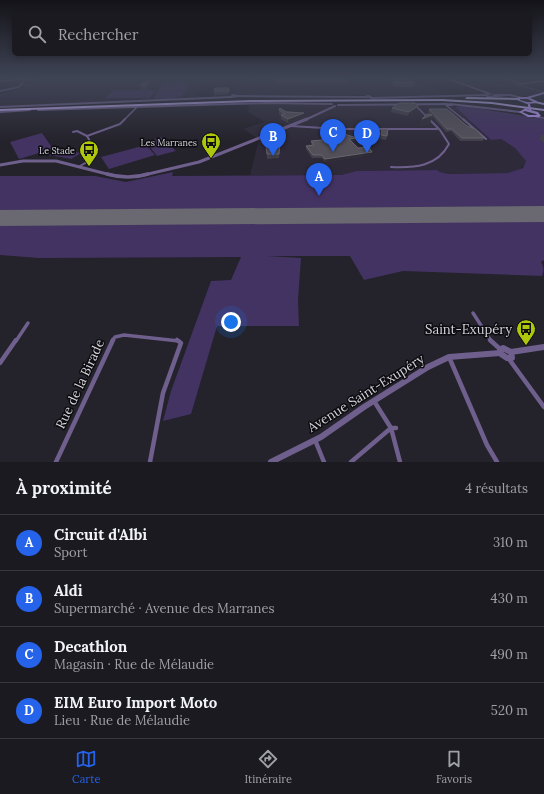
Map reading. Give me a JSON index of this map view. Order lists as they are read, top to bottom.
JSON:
{
  "streets": {
    "street": ["Rue de la Birade", "Avenue Saint-Exupéry"]
  },
  "places": {
    "bus stop": ["Les Marranes", "Le Stade", "Saint-Exupéry"]
  },
  "page": {
    "search": "Rechercher",
    "pins": [
      "C",
      "D",
      "B",
      "A"
    ],
    "heading": ["À proximité", "4 résultats"],
    "list": [
      {
        "mark": "A",
        "name": "Circuit d'Albi",
        "note": "Sport",
        "value": "310 m"
      },
      {
        "mark": "B",
        "name": "Aldi",
        "note": "Supermarché · Avenue des Marranes",
        "value": "430 m"
      },
      {
        "mark": "C",
        "name": "Decathlon",
        "note": "Magasin · Rue de Mélaudie",
        "value": "490 m"
      },
      {
        "mark": "D",
        "name": "EIM Euro Import Moto",
        "note": "Lieu · Rue de Mélaudie",
        "value": "520 m"
      }
    ],
    "nav": ["Carte", "Itinéraire", "Favoris"]
  }
}
